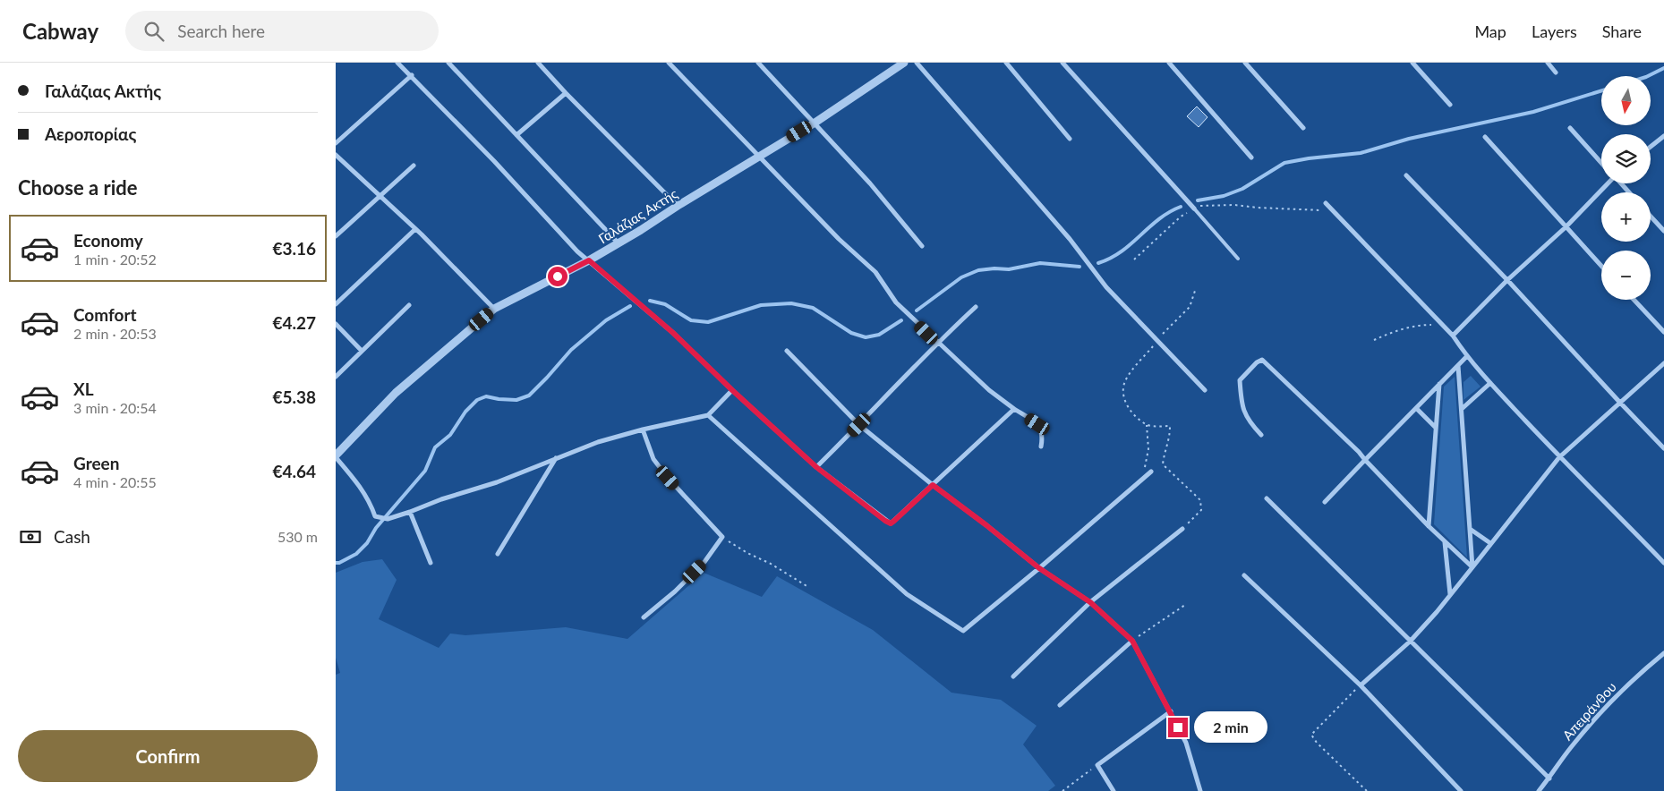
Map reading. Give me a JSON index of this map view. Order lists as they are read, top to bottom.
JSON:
{
  "streets": {
    "street": ["Γαλάζιας Ακτής", "Απειράνθου"]
  },
  "north": "bottom",
  "page": {
    "header": "Cabway",
    "search": "Search here",
    "nav": ["Map", "Layers", "Share"],
    "banner": ["Γαλάζιας Ακτής", "Αεροπορίας"],
    "map_buttons": ["+", "−"],
    "heading": "Choose a ride",
    "list": [
      {
        "name": "Economy",
        "note": "1 min · 20:52",
        "value": "€3.16"
      },
      {
        "name": "Comfort",
        "note": "2 min · 20:53",
        "value": "€4.27"
      },
      {
        "name": "XL",
        "note": "3 min · 20:54",
        "value": "€5.38"
      },
      {
        "name": "Green",
        "note": "4 min · 20:55",
        "value": "€4.64"
      }
    ],
    "pay": ["Cash", "530 m"],
    "bubble": "2 min",
    "buttons": "Confirm"
  }
}
